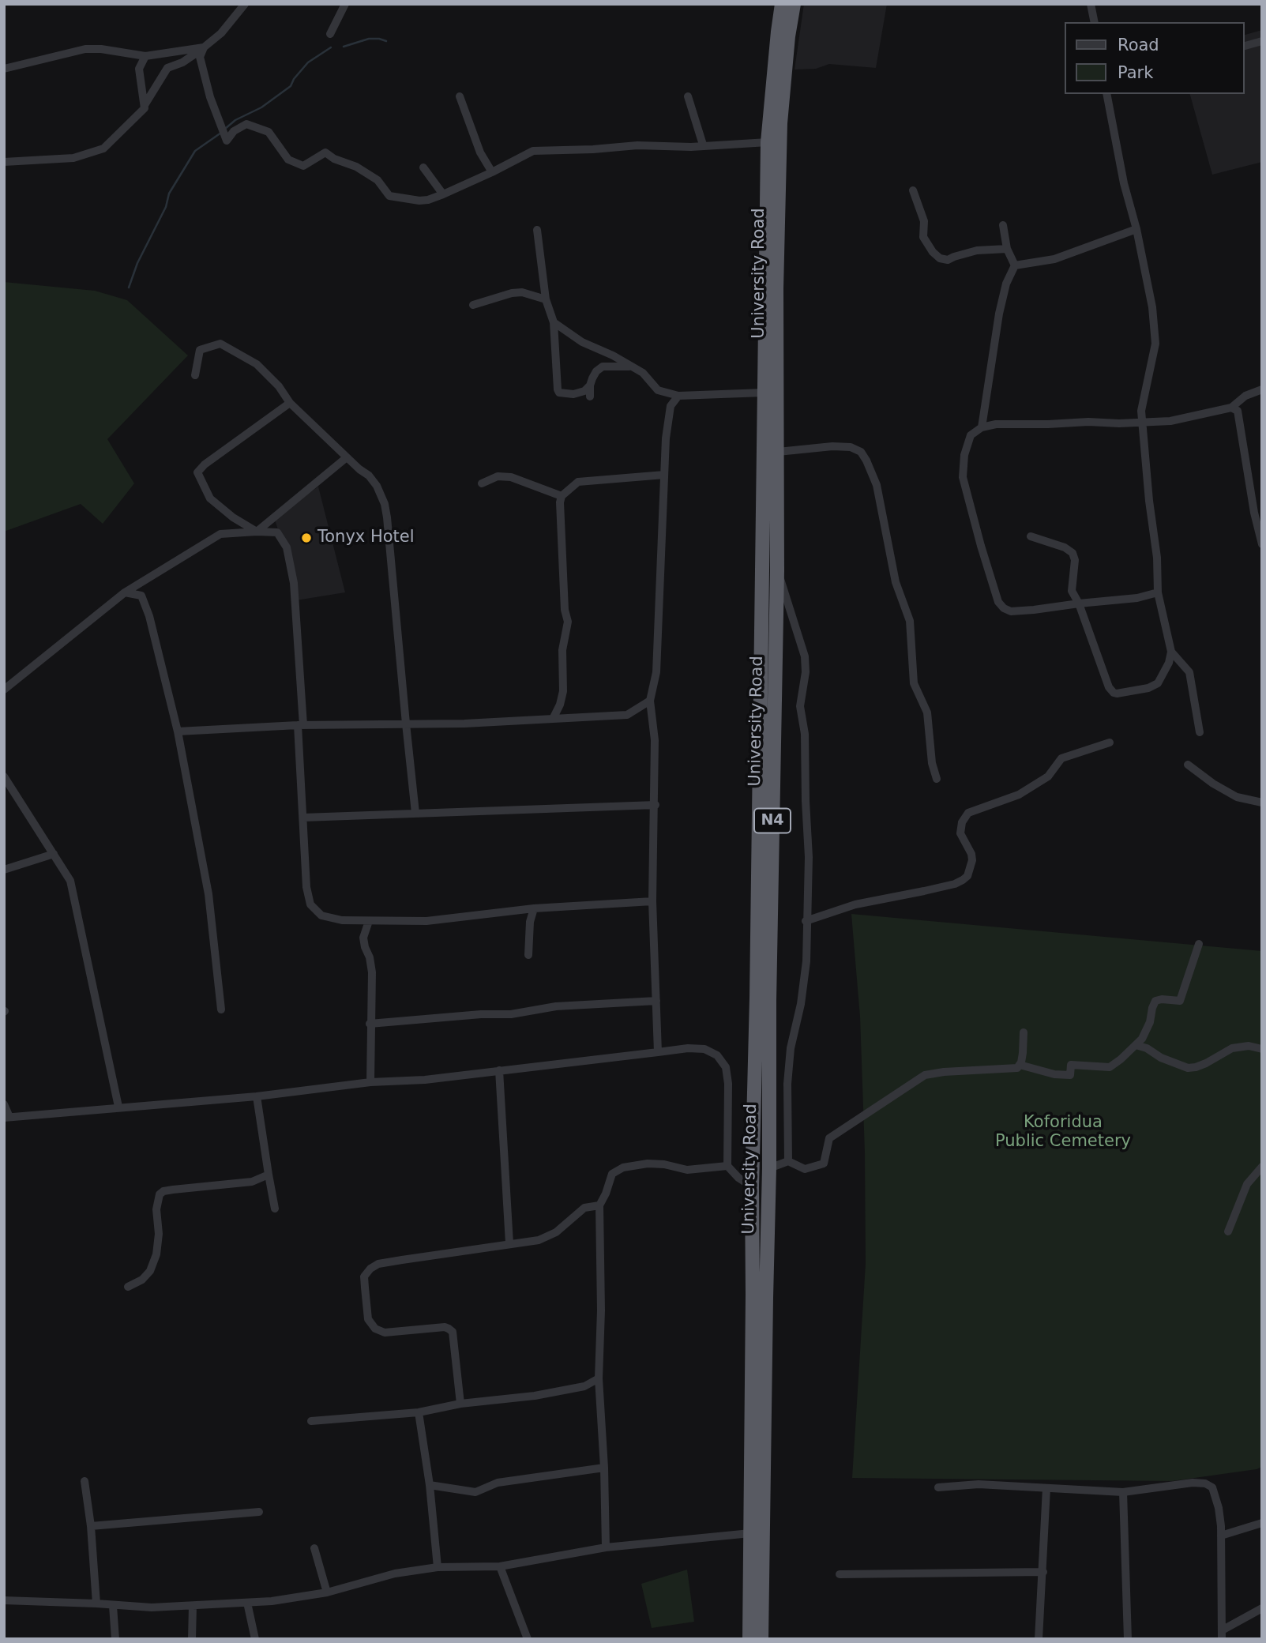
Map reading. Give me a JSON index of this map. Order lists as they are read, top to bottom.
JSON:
{
  "streets": {
    "highway": ["University Road", "N4"]
  },
  "parks": ["Koforidua Public Cemetery"],
  "places": ["Tonyx Hotel"],
  "legend": ["Road", "Park"]
}
